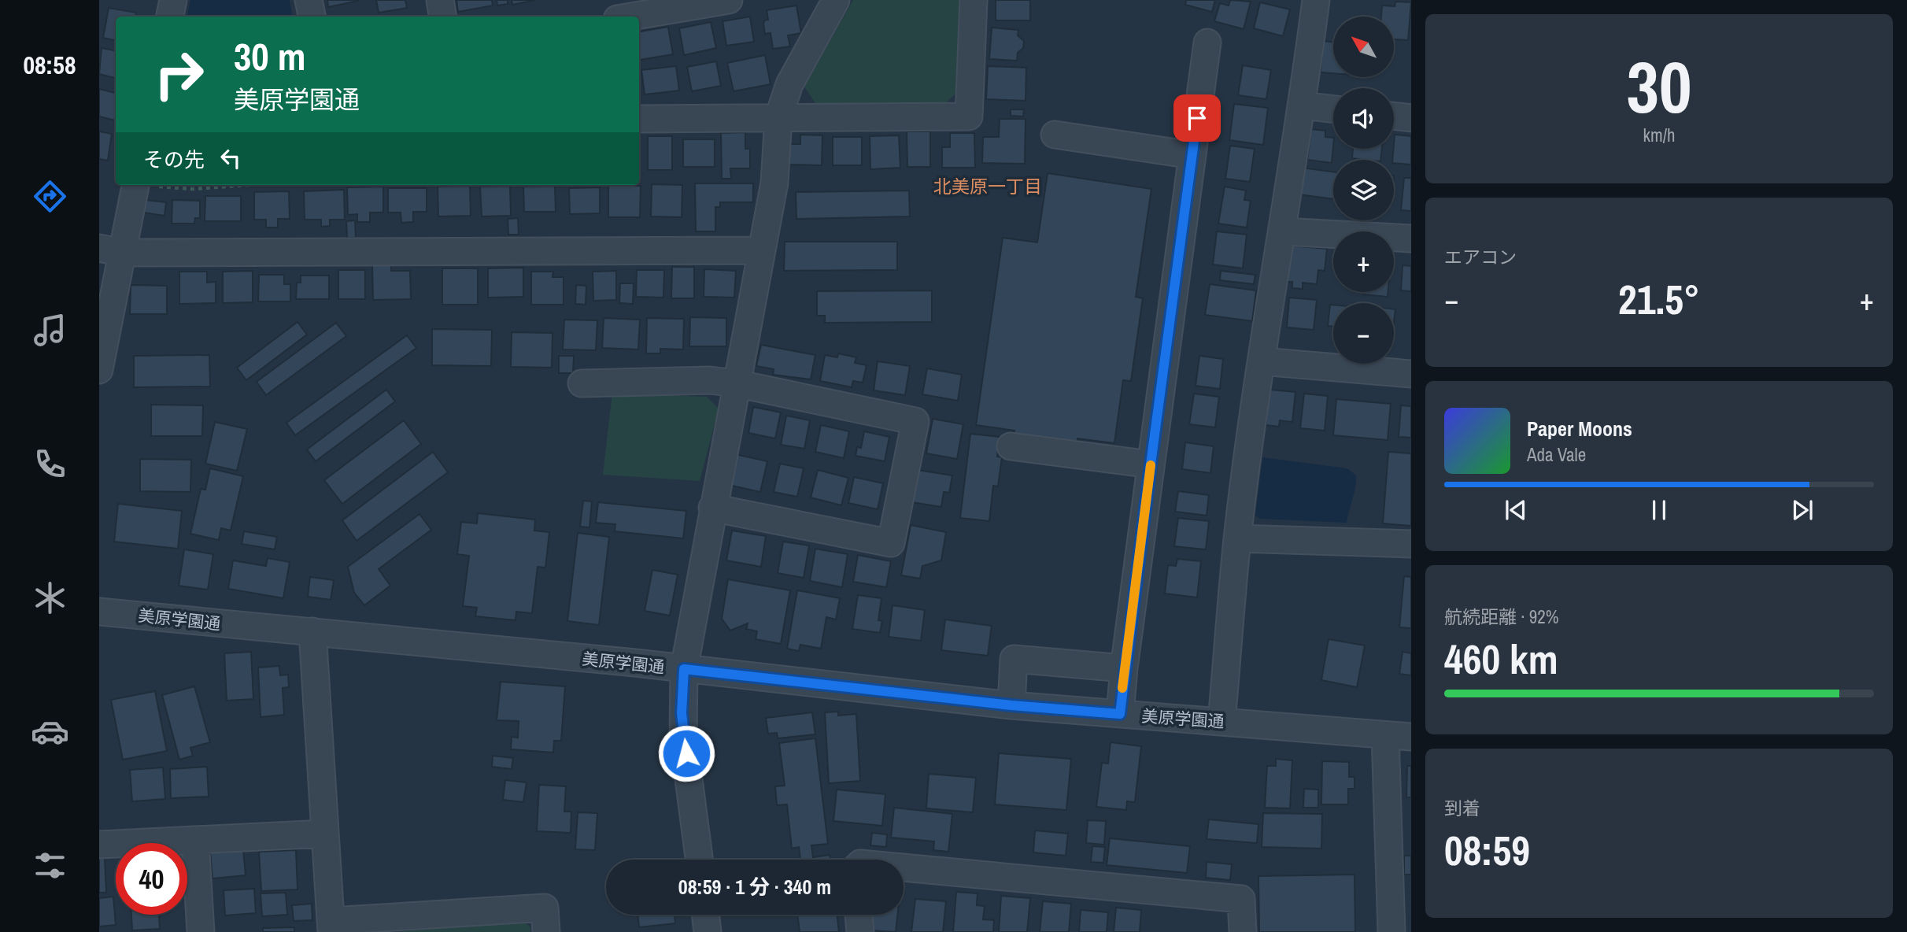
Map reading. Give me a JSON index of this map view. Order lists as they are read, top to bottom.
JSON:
{
  "streets": {
    "street": ["美原学園通"]
  },
  "districts": ["北美原一丁目"],
  "north": "top left",
  "page": {
    "tabs": "08:58",
    "tile": [
      ["30", "km/h"],
      "エアコン",
      ["航続距離 · 92%", "460 km"],
      ["到着", "08:59"]
    ],
    "map_buttons": ["+", "−"],
    "turn": ["30 m", "美原学園通"],
    "then": "その先",
    "heat": ["−", "21.5°", "+"],
    "song": ["Paper Moons", "Ada Vale"],
    "limit": "40",
    "trip": "08:59 · 1 分 · 340 m"
  }
}
